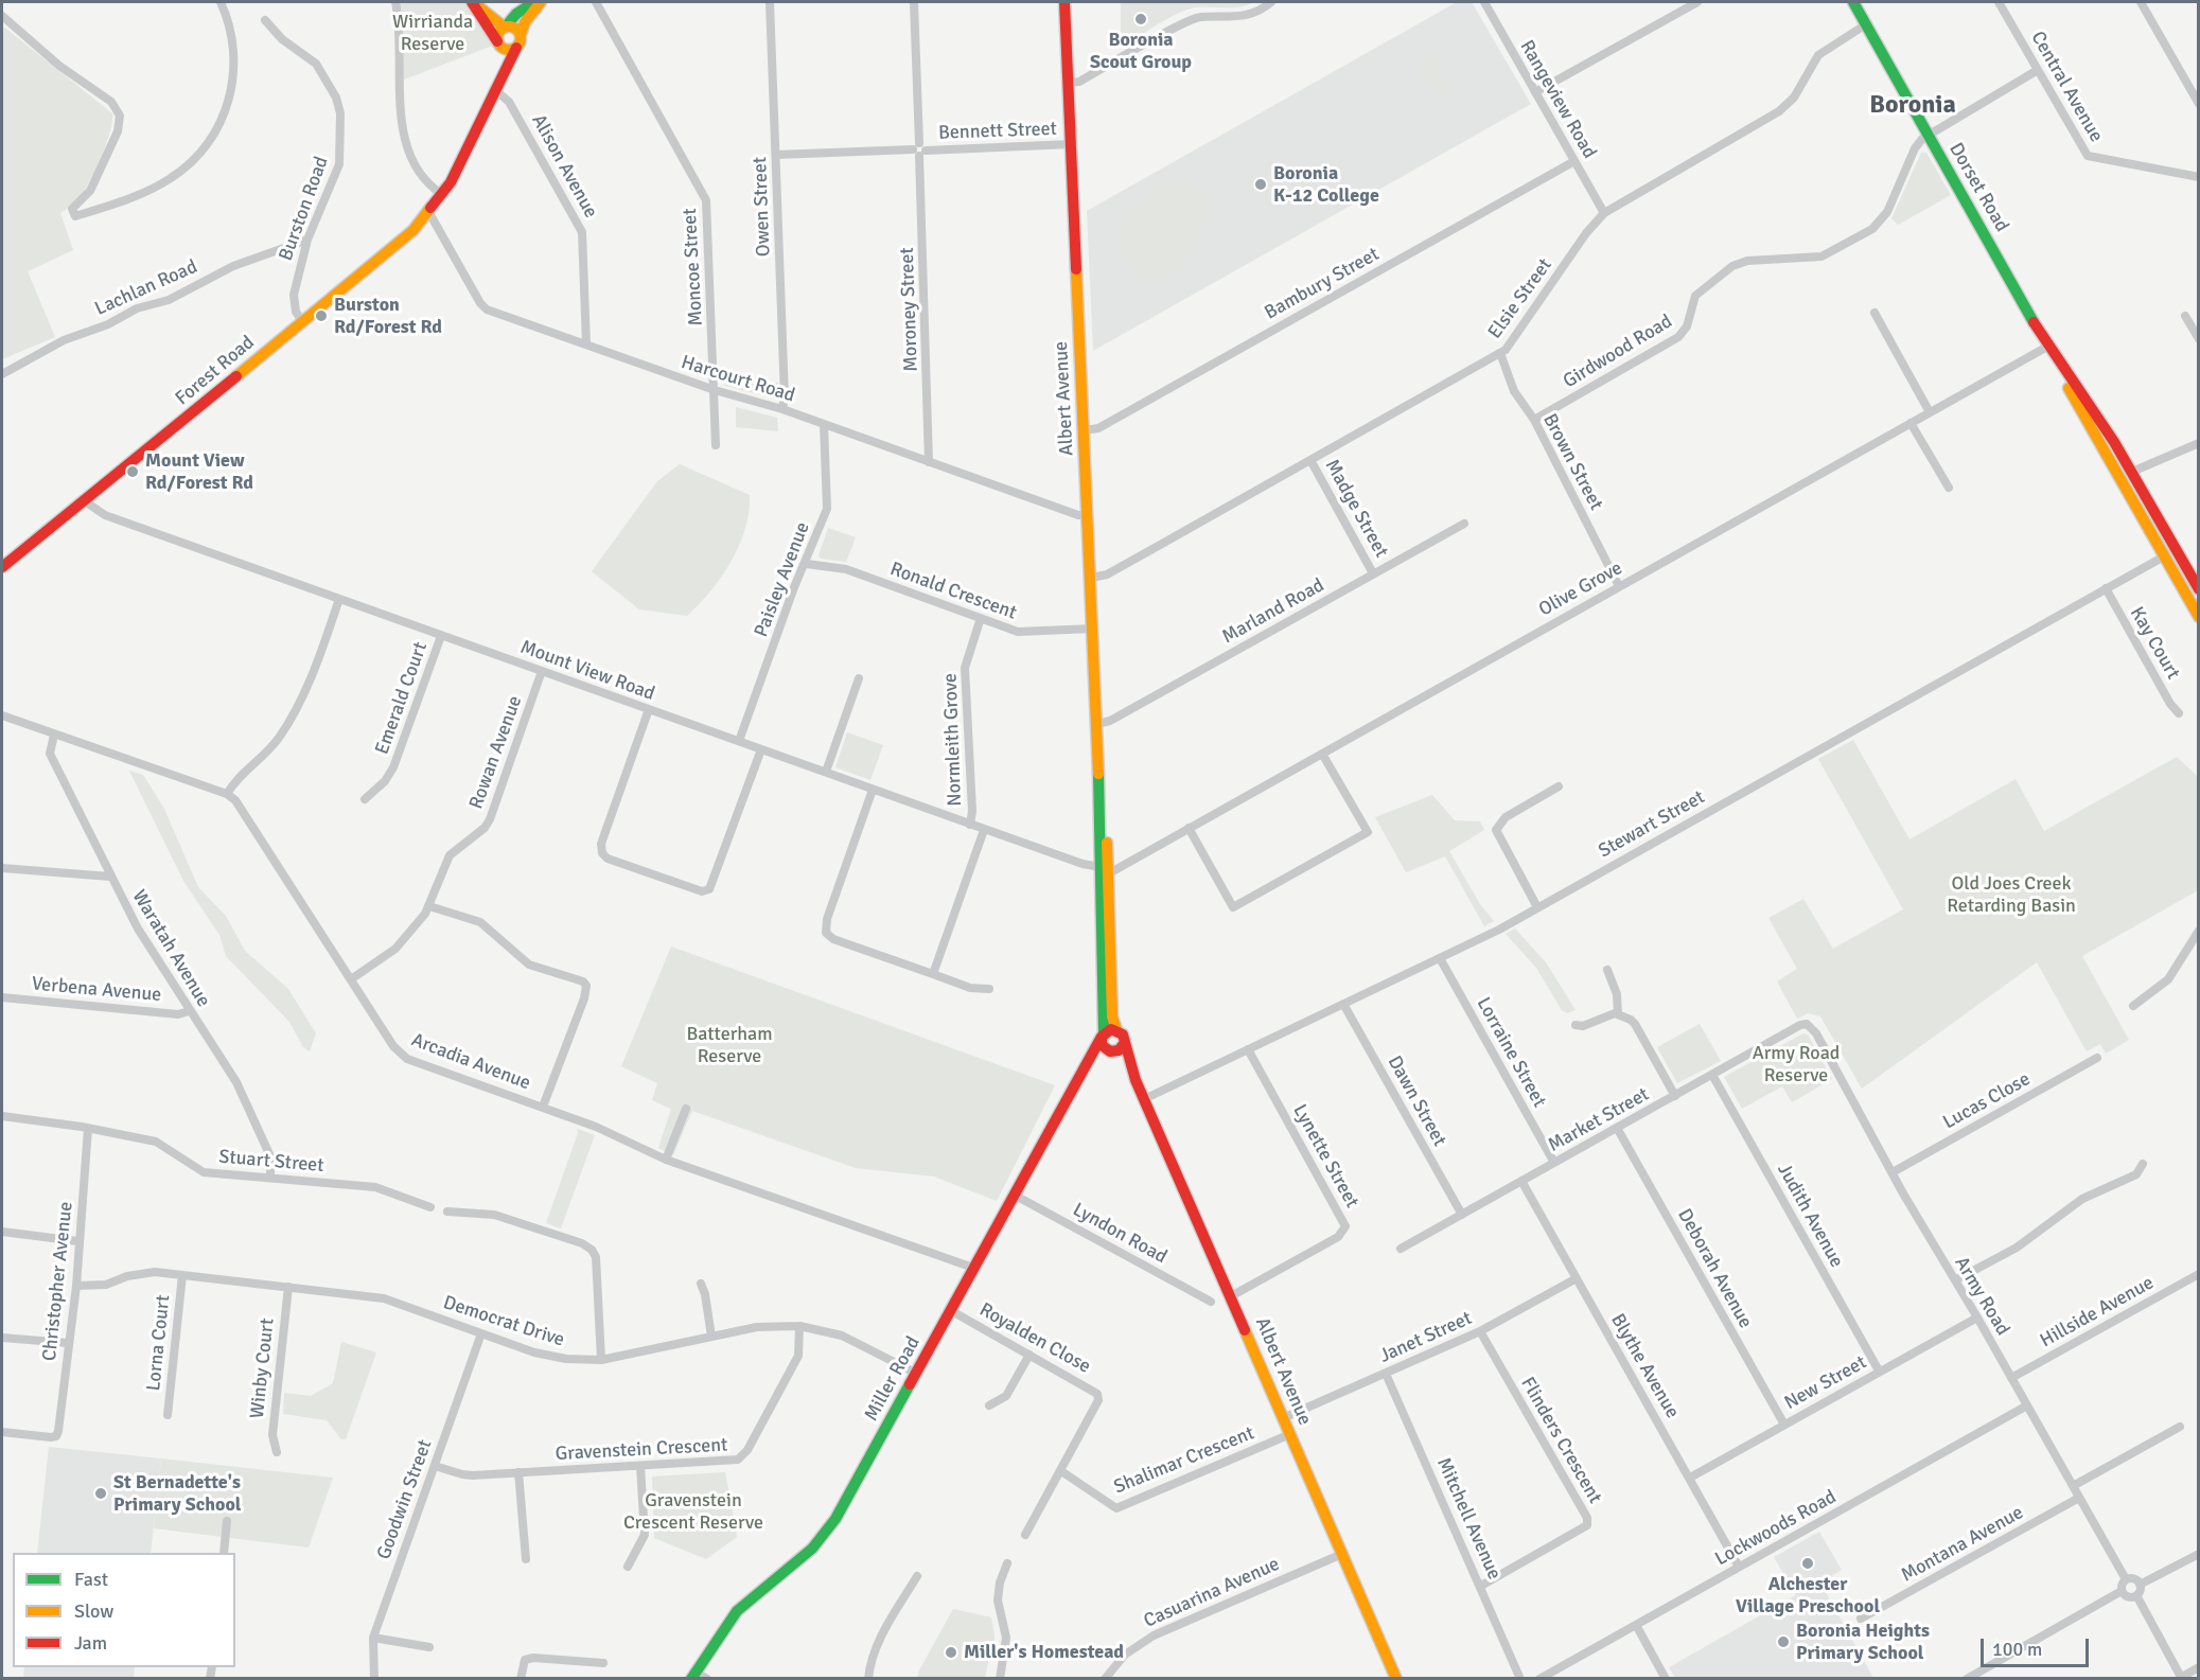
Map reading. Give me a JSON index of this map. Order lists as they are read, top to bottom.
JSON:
{
  "streets": {
    "main road": [
      "Dorset Road",
      "Forest Road",
      "Albert Avenue",
      "Miller Road"
    ],
    "street": [
      "Central Avenue",
      "Rangeview Road",
      "Bennett Street",
      "Alison Avenue",
      "Owen Street",
      "Burston Road",
      "Moncoe Street",
      "Bambury Street",
      "Lachlan Road",
      "Elsie Street",
      "Moroney Street",
      "Girdwood Road",
      "Harcourt Road",
      "Brown Street",
      "Madge Street",
      "Paisley Avenue",
      "Olive Grove",
      "Ronald Crescent",
      "Marland Road",
      "Kay Court",
      "Mount View Road",
      "Emerald Court",
      "Normleith Grove",
      "Rowan Avenue",
      "Stewart Street",
      "Waratah Avenue",
      "Verbena Avenue",
      "Lorraine Street",
      "Arcadia Avenue",
      "Dawn Street",
      "Lucas Close",
      "Market Street",
      "Lynette Street",
      "Stuart Street",
      "Judith Avenue",
      "Lyndon Road",
      "Deborah Avenue",
      "Christopher Avenue",
      "Army Road",
      "Hillside Avenue",
      "Democrat Drive",
      "Janet Street",
      "Royalden Close",
      "Lorna Court",
      "Blythe Avenue",
      "Winby Court",
      "New Street",
      "Flinders Crescent",
      "Gravenstein Crescent",
      "Shalimar Crescent",
      "Goodwin Street",
      "Mitchell Avenue",
      "Lockwoods Road",
      "Montana Avenue",
      "Casuarina Avenue"
    ]
  },
  "crossings": [
    ["Rangeview Road", "Bambury Street"],
    ["Rangeview Road", "Elsie Street"],
    ["Bennett Street", "Owen Street"],
    ["Bennett Street", "Moroney Street"],
    ["Bennett Street", "Albert Avenue"],
    ["Alison Avenue", "Forest Road"],
    ["Alison Avenue", "Harcourt Road"],
    ["Dorset Road", "Elsie Street"],
    ["Dorset Road", "Girdwood Road"],
    ["Dorset Road", "Olive Grove"],
    ["Dorset Road", "Stewart Street"],
    ["Owen Street", "Harcourt Road"],
    ["Burston Road", "Lachlan Road"],
    ["Burston Road", "Forest Road"],
    ["Moncoe Street", "Harcourt Road"],
    ["Bambury Street", "Albert Avenue"],
    ["Elsie Street", "Albert Avenue"],
    ["Elsie Street", "Brown Street"],
    ["Elsie Street", "Madge Street"],
    ["Moroney Street", "Harcourt Road"],
    ["Girdwood Road", "Brown Street"],
    ["Forest Road", "Harcourt Road"],
    ["Forest Road", "Mount View Road"],
    ["Harcourt Road", "Albert Avenue"],
    ["Harcourt Road", "Paisley Avenue"],
    ["Albert Avenue", "Olive Grove"],
    ["Albert Avenue", "Ronald Crescent"],
    ["Albert Avenue", "Marland Road"],
    ["Albert Avenue", "Mount View Road"],
    ["Albert Avenue", "Stewart Street"],
    ["Albert Avenue", "Lynette Street"],
    ["Albert Avenue", "Janet Street"],
    ["Albert Avenue", "Miller Road"],
    ["Albert Avenue", "Shalimar Crescent"],
    ["Albert Avenue", "Casuarina Avenue"],
    ["Brown Street", "Olive Grove"],
    ["Madge Street", "Marland Road"],
    ["Paisley Avenue", "Ronald Crescent"],
    ["Paisley Avenue", "Mount View Road"],
    ["Olive Grove", "Mount View Road"],
    ["Ronald Crescent", "Normleith Grove"],
    ["Kay Court", "Stewart Street"],
    ["Mount View Road", "Emerald Court"],
    ["Mount View Road", "Normleith Grove"],
    ["Mount View Road", "Rowan Avenue"],
    ["Rowan Avenue", "Arcadia Avenue"],
    ["Stewart Street", "Lorraine Street"],
    ["Stewart Street", "Dawn Street"],
    ["Stewart Street", "Lynette Street"],
    ["Waratah Avenue", "Verbena Avenue"],
    ["Waratah Avenue", "Stuart Street"],
    ["Lorraine Street", "Market Street"],
    ["Arcadia Avenue", "Miller Road"],
    ["Dawn Street", "Market Street"],
    ["Lucas Close", "Army Road"],
    ["Market Street", "Judith Avenue"],
    ["Market Street", "Deborah Avenue"],
    ["Market Street", "Army Road"],
    ["Market Street", "Blythe Avenue"],
    ["Stuart Street", "Christopher Avenue"],
    ["Judith Avenue", "New Street"],
    ["Lyndon Road", "Miller Road"],
    ["Deborah Avenue", "New Street"],
    ["Christopher Avenue", "Democrat Drive"],
    ["Army Road", "Hillside Avenue"],
    ["Army Road", "New Street"],
    ["Army Road", "Lockwoods Road"],
    ["Army Road", "Montana Avenue"],
    ["Democrat Drive", "Lorna Court"],
    ["Democrat Drive", "Winby Court"],
    ["Democrat Drive", "Miller Road"],
    ["Democrat Drive", "Gravenstein Crescent"],
    ["Democrat Drive", "Goodwin Street"],
    ["Janet Street", "Blythe Avenue"],
    ["Janet Street", "Flinders Crescent"],
    ["Janet Street", "Mitchell Avenue"],
    ["Royalden Close", "Miller Road"],
    ["Royalden Close", "Shalimar Crescent"],
    ["Blythe Avenue", "New Street"],
    ["Blythe Avenue", "Lockwoods Road"],
    ["Flinders Crescent", "Mitchell Avenue"],
    ["Gravenstein Crescent", "Goodwin Street"]
  ],
  "districts": ["Boronia"],
  "parks": [
    "Wirrianda Reserve",
    "Old Joes Creek Retarding Basin",
    "Batterham Reserve",
    "Army Road Reserve",
    "Gravenstein Crescent Reserve"
  ],
  "places": [
    "Boronia Scout Group",
    "Boronia K-12 College",
    "Burston Rd/Forest Rd",
    "Mount View Rd/Forest Rd",
    "St Bernadette's Primary School",
    "Alchester Village Preschool",
    "Boronia Heights Primary School",
    "Miller's Homestead"
  ],
  "legend": ["Fast", "Slow", "Jam"],
  "scale_bar": "100 m"
}
